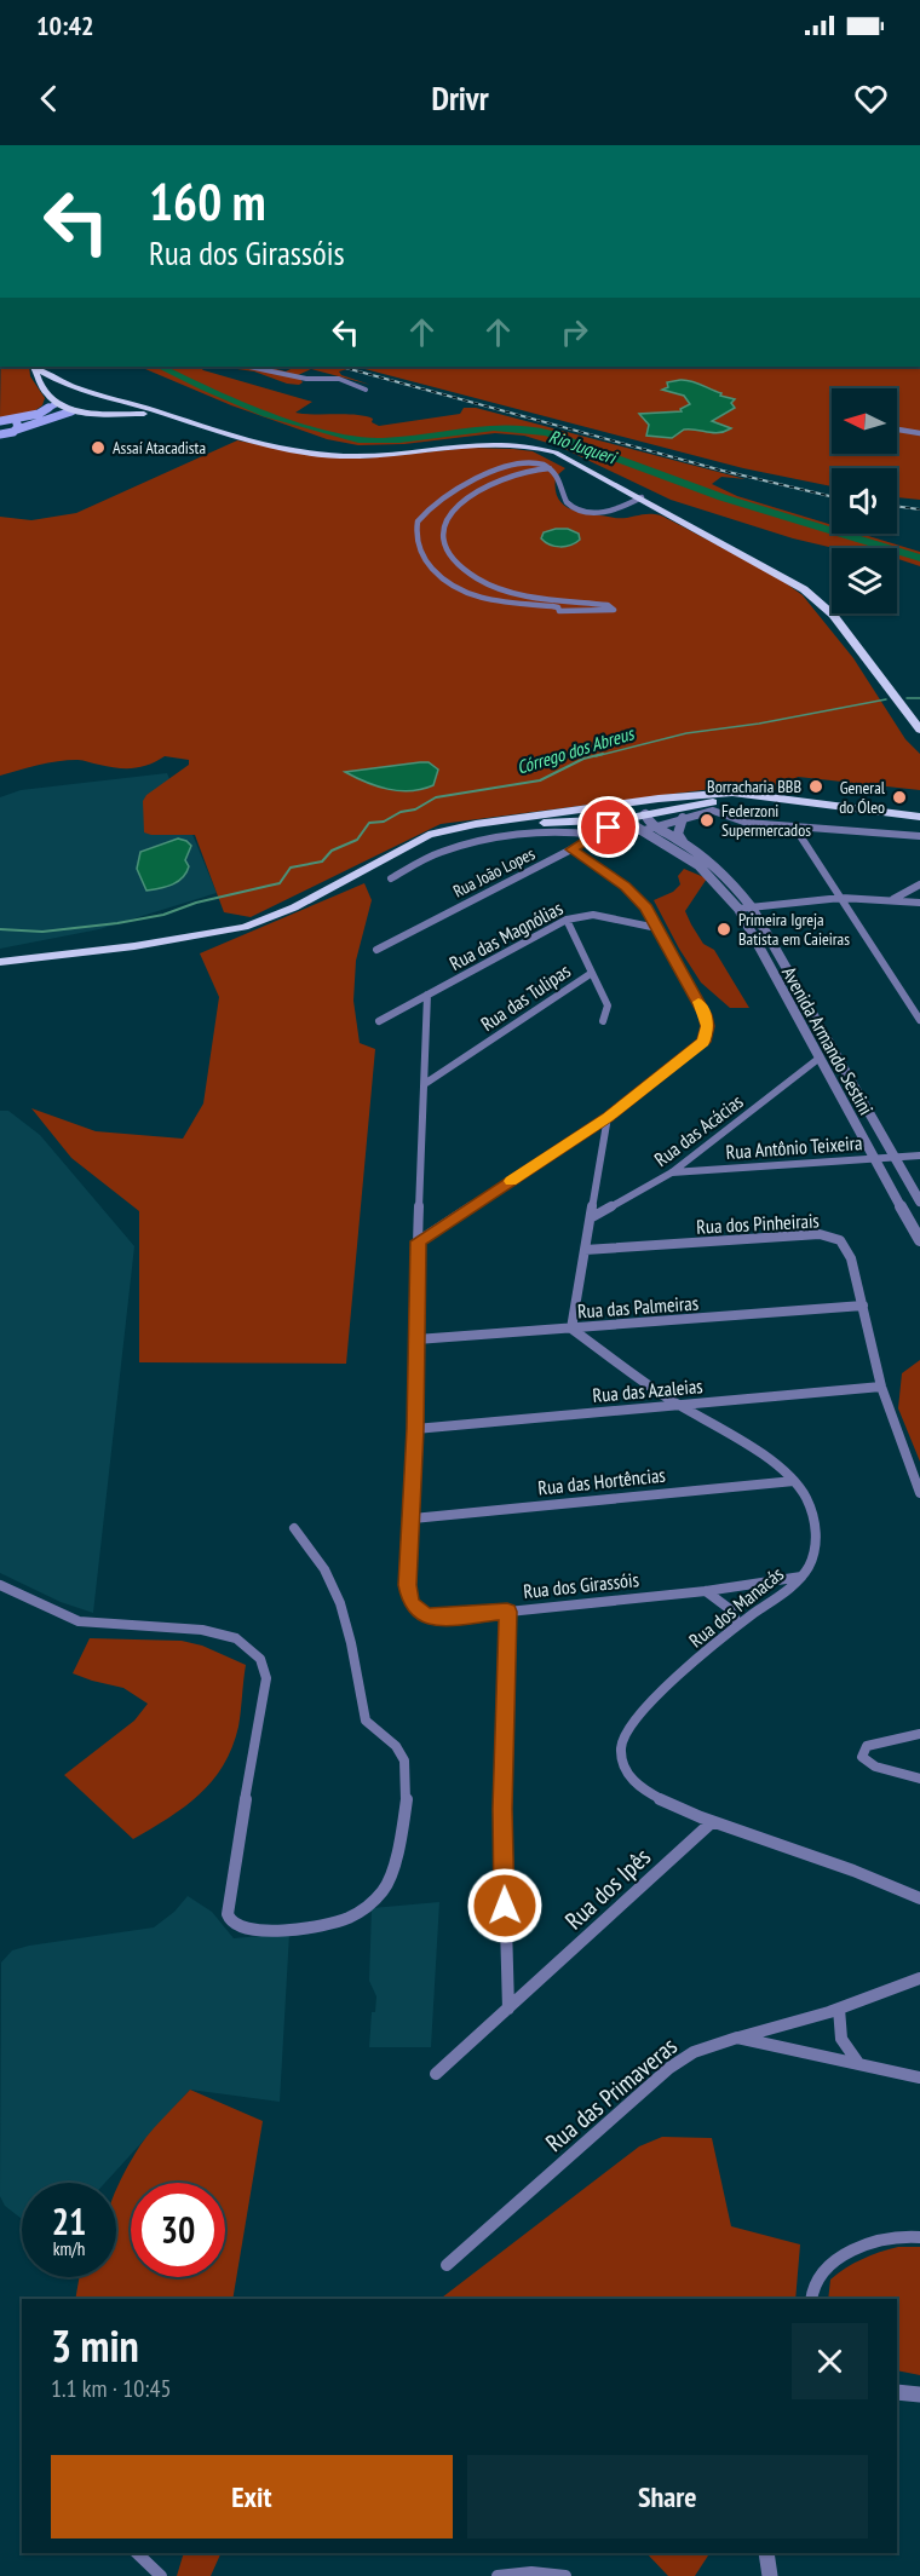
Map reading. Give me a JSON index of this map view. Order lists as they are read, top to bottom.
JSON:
{
  "streets": {
    "street": [
      "Rua João Lopes",
      "Rua das Magnólias",
      "Rua das Tulipas",
      "Avenida Armando Sestini",
      "Rua das Acácias",
      "Rua Antônio Teixeira",
      "Rua dos Pinheirais",
      "Rua das Palmeiras",
      "Rua das Azaleias",
      "Rua das Hortências",
      "Rua dos Girassóis",
      "Rua dos Manacás",
      "Rua dos Ipês",
      "Rua das Primaveras"
    ]
  },
  "crossings": [
    ["Rua João Lopes", "Avenida Armando Sestini"],
    ["Rua das Magnólias", "Rua das Tulipas"],
    ["Rua das Magnólias", "Rua dos Girassóis"],
    ["Rua das Tulipas", "Rua dos Girassóis"],
    ["Avenida Armando Sestini", "Rua das Acácias"],
    ["Avenida Armando Sestini", "Rua Antônio Teixeira"],
    ["Rua das Acácias", "Rua Antônio Teixeira"],
    ["Rua dos Pinheirais", "Rua das Palmeiras"],
    ["Rua dos Pinheirais", "Rua das Azaleias"],
    ["Rua das Palmeiras", "Rua dos Girassóis"],
    ["Rua das Palmeiras", "Rua dos Manacás"],
    ["Rua das Azaleias", "Rua dos Girassóis"],
    ["Rua das Azaleias", "Rua dos Manacás"],
    ["Rua das Hortências", "Rua dos Girassóis"],
    ["Rua das Hortências", "Rua dos Manacás"],
    ["Rua dos Girassóis", "Rua dos Manacás"],
    ["Rua dos Manacás", "Rua dos Ipês"]
  ],
  "water": ["Rio Juqueri", "Córrego dos Abreus"],
  "places": [
    "Assaí Atacadista",
    "Borracharia BBB",
    "General do Óleo",
    "Federzoni Supermercados",
    "Primeira Igreja Batista em Caieiras"
  ],
  "north": "left",
  "page": {
    "status": "10:42",
    "header": "Drivr",
    "turn": ["160 m", "Rua dos Girassóis"],
    "speed": "21 km/h",
    "limit": "30",
    "heading": ["3 min", "1.1 km · 10:45"],
    "buttons": ["Exit", "Share"]
  }
}
